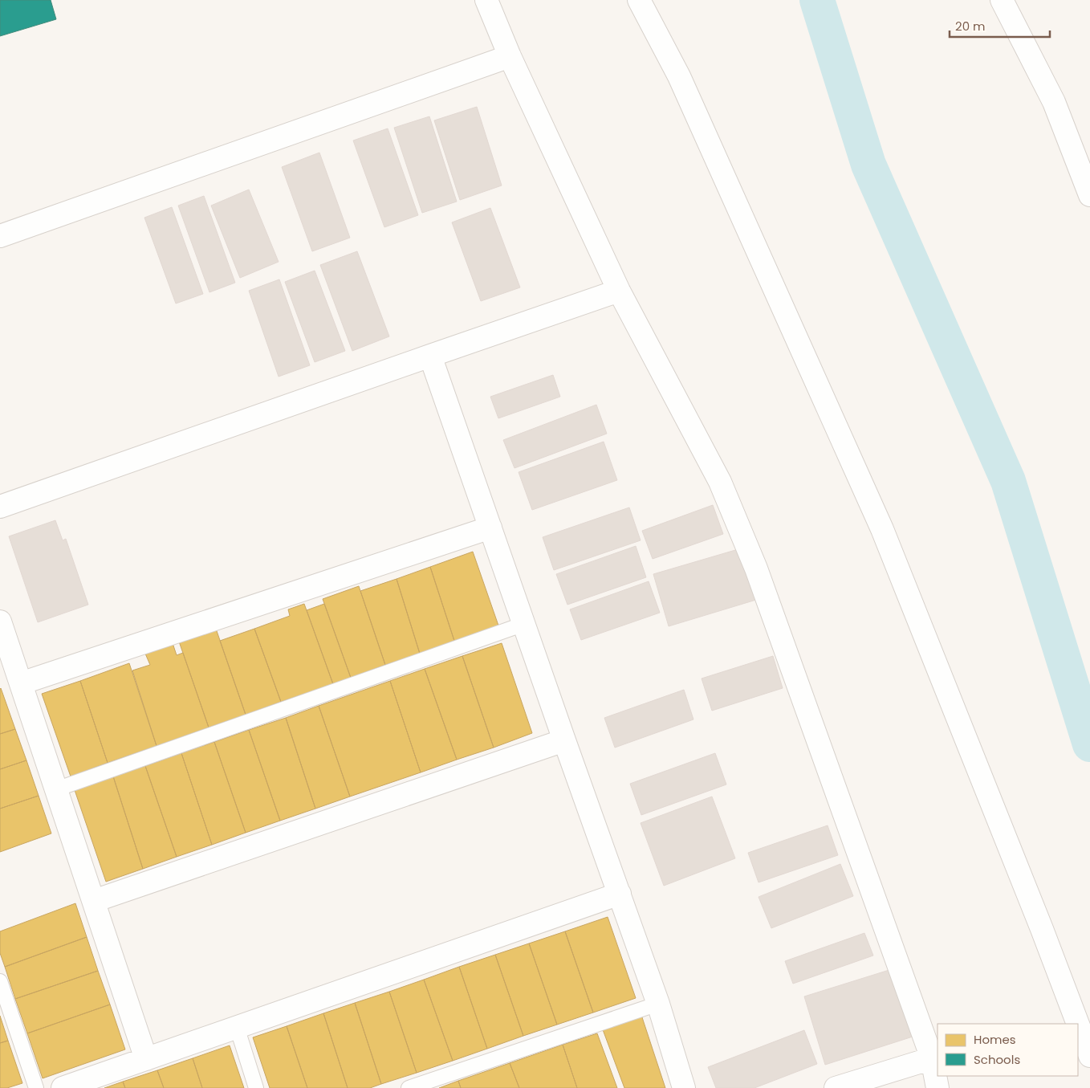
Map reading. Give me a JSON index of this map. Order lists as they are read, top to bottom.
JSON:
{
  "legend": ["Homes", "Schools"],
  "scale_bar": "20 m"
}
